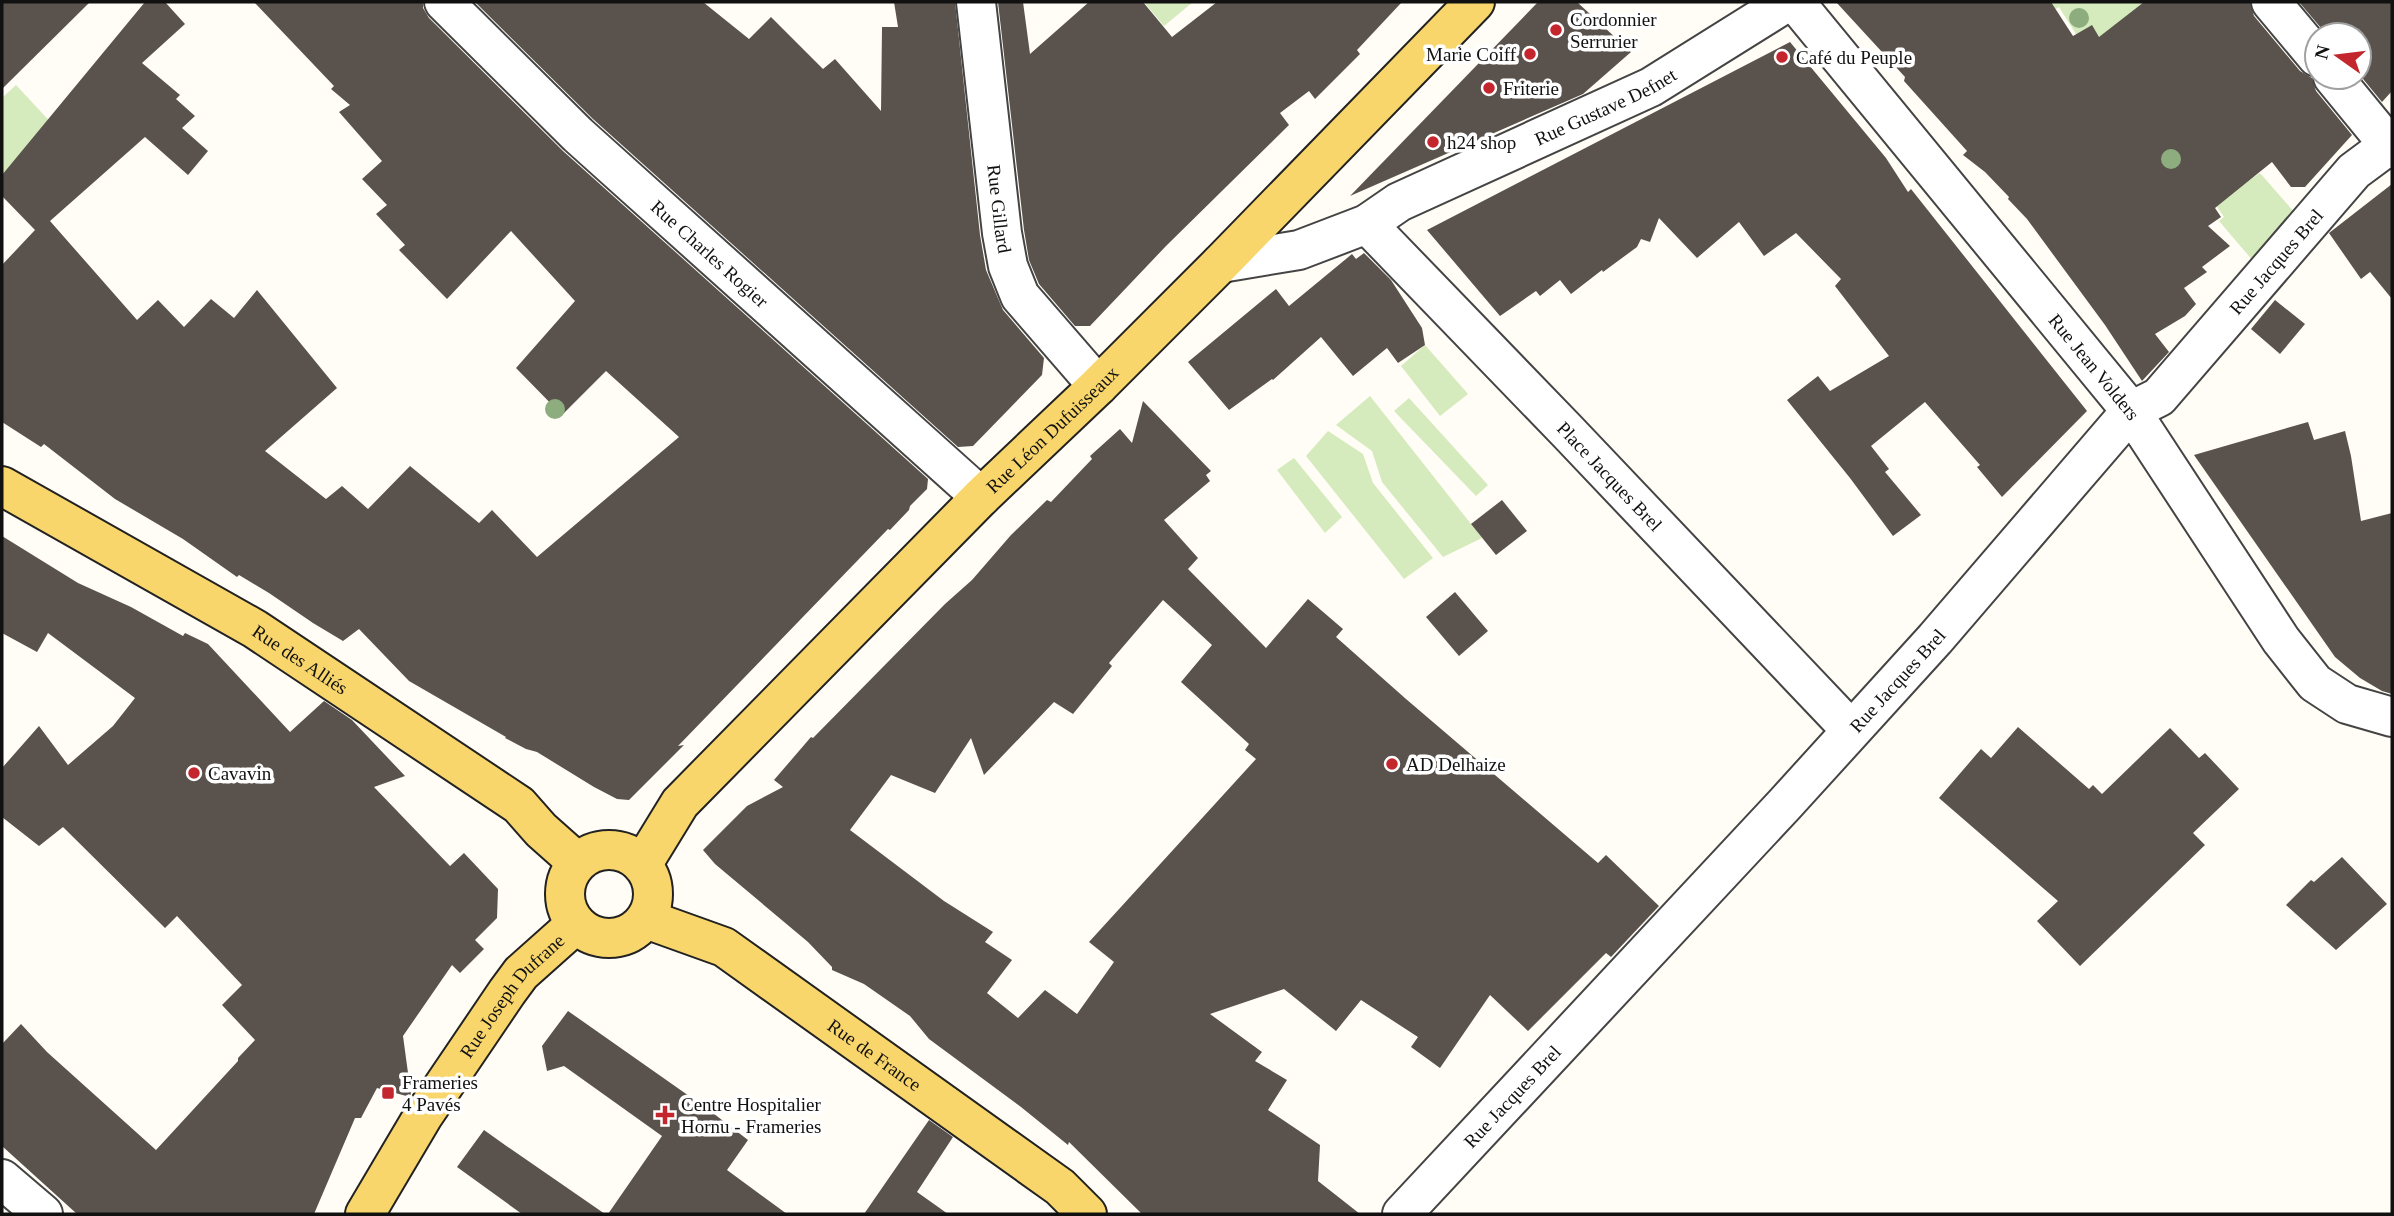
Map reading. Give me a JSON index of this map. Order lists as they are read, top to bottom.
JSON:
{
  "streets": {
    "main road": [
      "Rue Léon Dufuisseaux",
      "Rue des Alliés",
      "Rue Joseph Dufrane",
      "Rue de France"
    ],
    "street": [
      "Rue Gustave Defnet",
      "Rue Gillard",
      "Rue Charles Rogier",
      "Rue Jacques Brel",
      "Rue Jean Volders",
      "Place Jacques Brel"
    ]
  },
  "crossings": [
    ["Rue Gustave Defnet", "Rue Léon Dufuisseaux"],
    ["Rue Gustave Defnet", "Place Jacques Brel"],
    ["Rue Gillard", "Rue Léon Dufuisseaux"],
    ["Rue Charles Rogier", "Rue Léon Dufuisseaux"],
    ["Rue Jacques Brel", "Rue Jean Volders"],
    ["Rue Jacques Brel", "Place Jacques Brel"],
    ["Rue Léon Dufuisseaux", "Rue des Alliés"],
    ["Rue Léon Dufuisseaux", "Rue Joseph Dufrane"],
    ["Rue Léon Dufuisseaux", "Rue de France"],
    ["Rue des Alliés", "Rue Joseph Dufrane"],
    ["Rue des Alliés", "Rue de France"],
    ["Rue Joseph Dufrane", "Rue de France"]
  ],
  "places": {
    "other": [
      "Cordonnier Serrurier",
      "Marie Coiff",
      "Café du Peuple",
      "Friterie",
      "h24 shop",
      "AD Delhaize",
      "Cavavin"
    ],
    "transit": ["Frameries 4 Pavés"],
    "health": ["Centre Hospitalier Hornu - Frameries"]
  },
  "north": "left"
}
